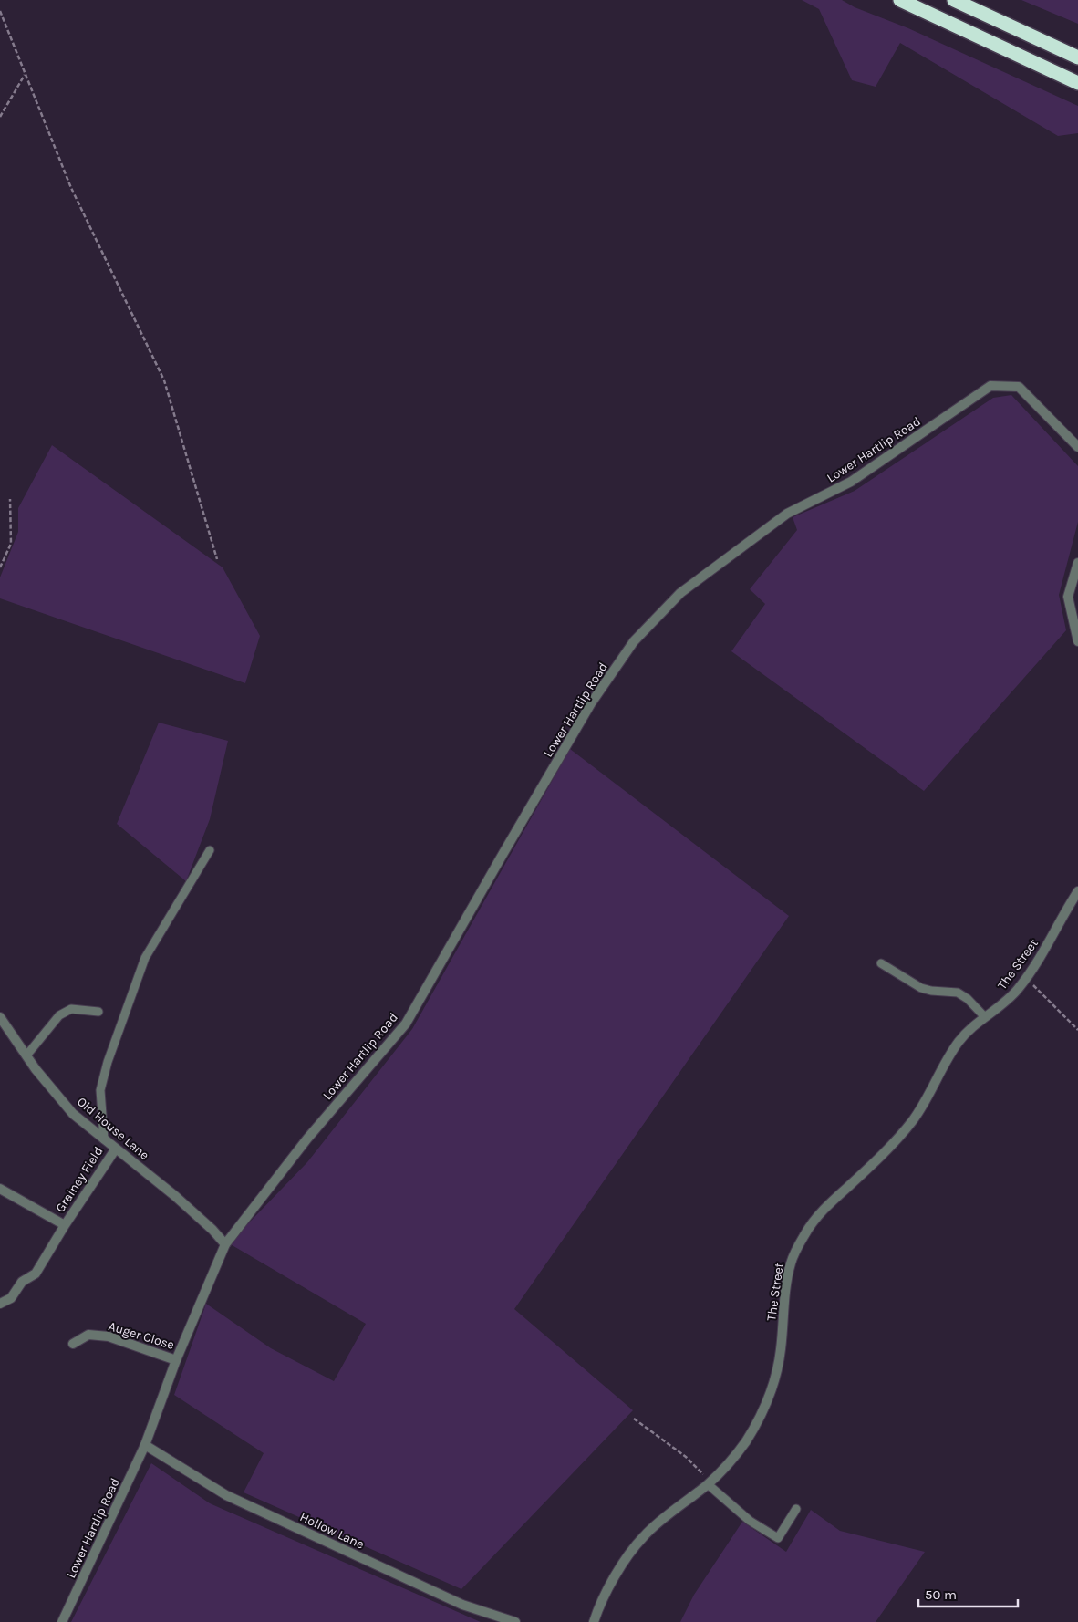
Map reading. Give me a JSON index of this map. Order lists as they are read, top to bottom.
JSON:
{
  "streets": {
    "street": [
      "Lower Hartlip Road",
      "The Street",
      "Old House Lane",
      "Grainey Field",
      "Auger Close",
      "Hollow Lane"
    ]
  },
  "crossings": [
    ["Lower Hartlip Road", "Old House Lane"],
    ["Lower Hartlip Road", "Auger Close"],
    ["Lower Hartlip Road", "Hollow Lane"],
    ["Old House Lane", "Grainey Field"]
  ],
  "scale_bar": "50 m"
}
